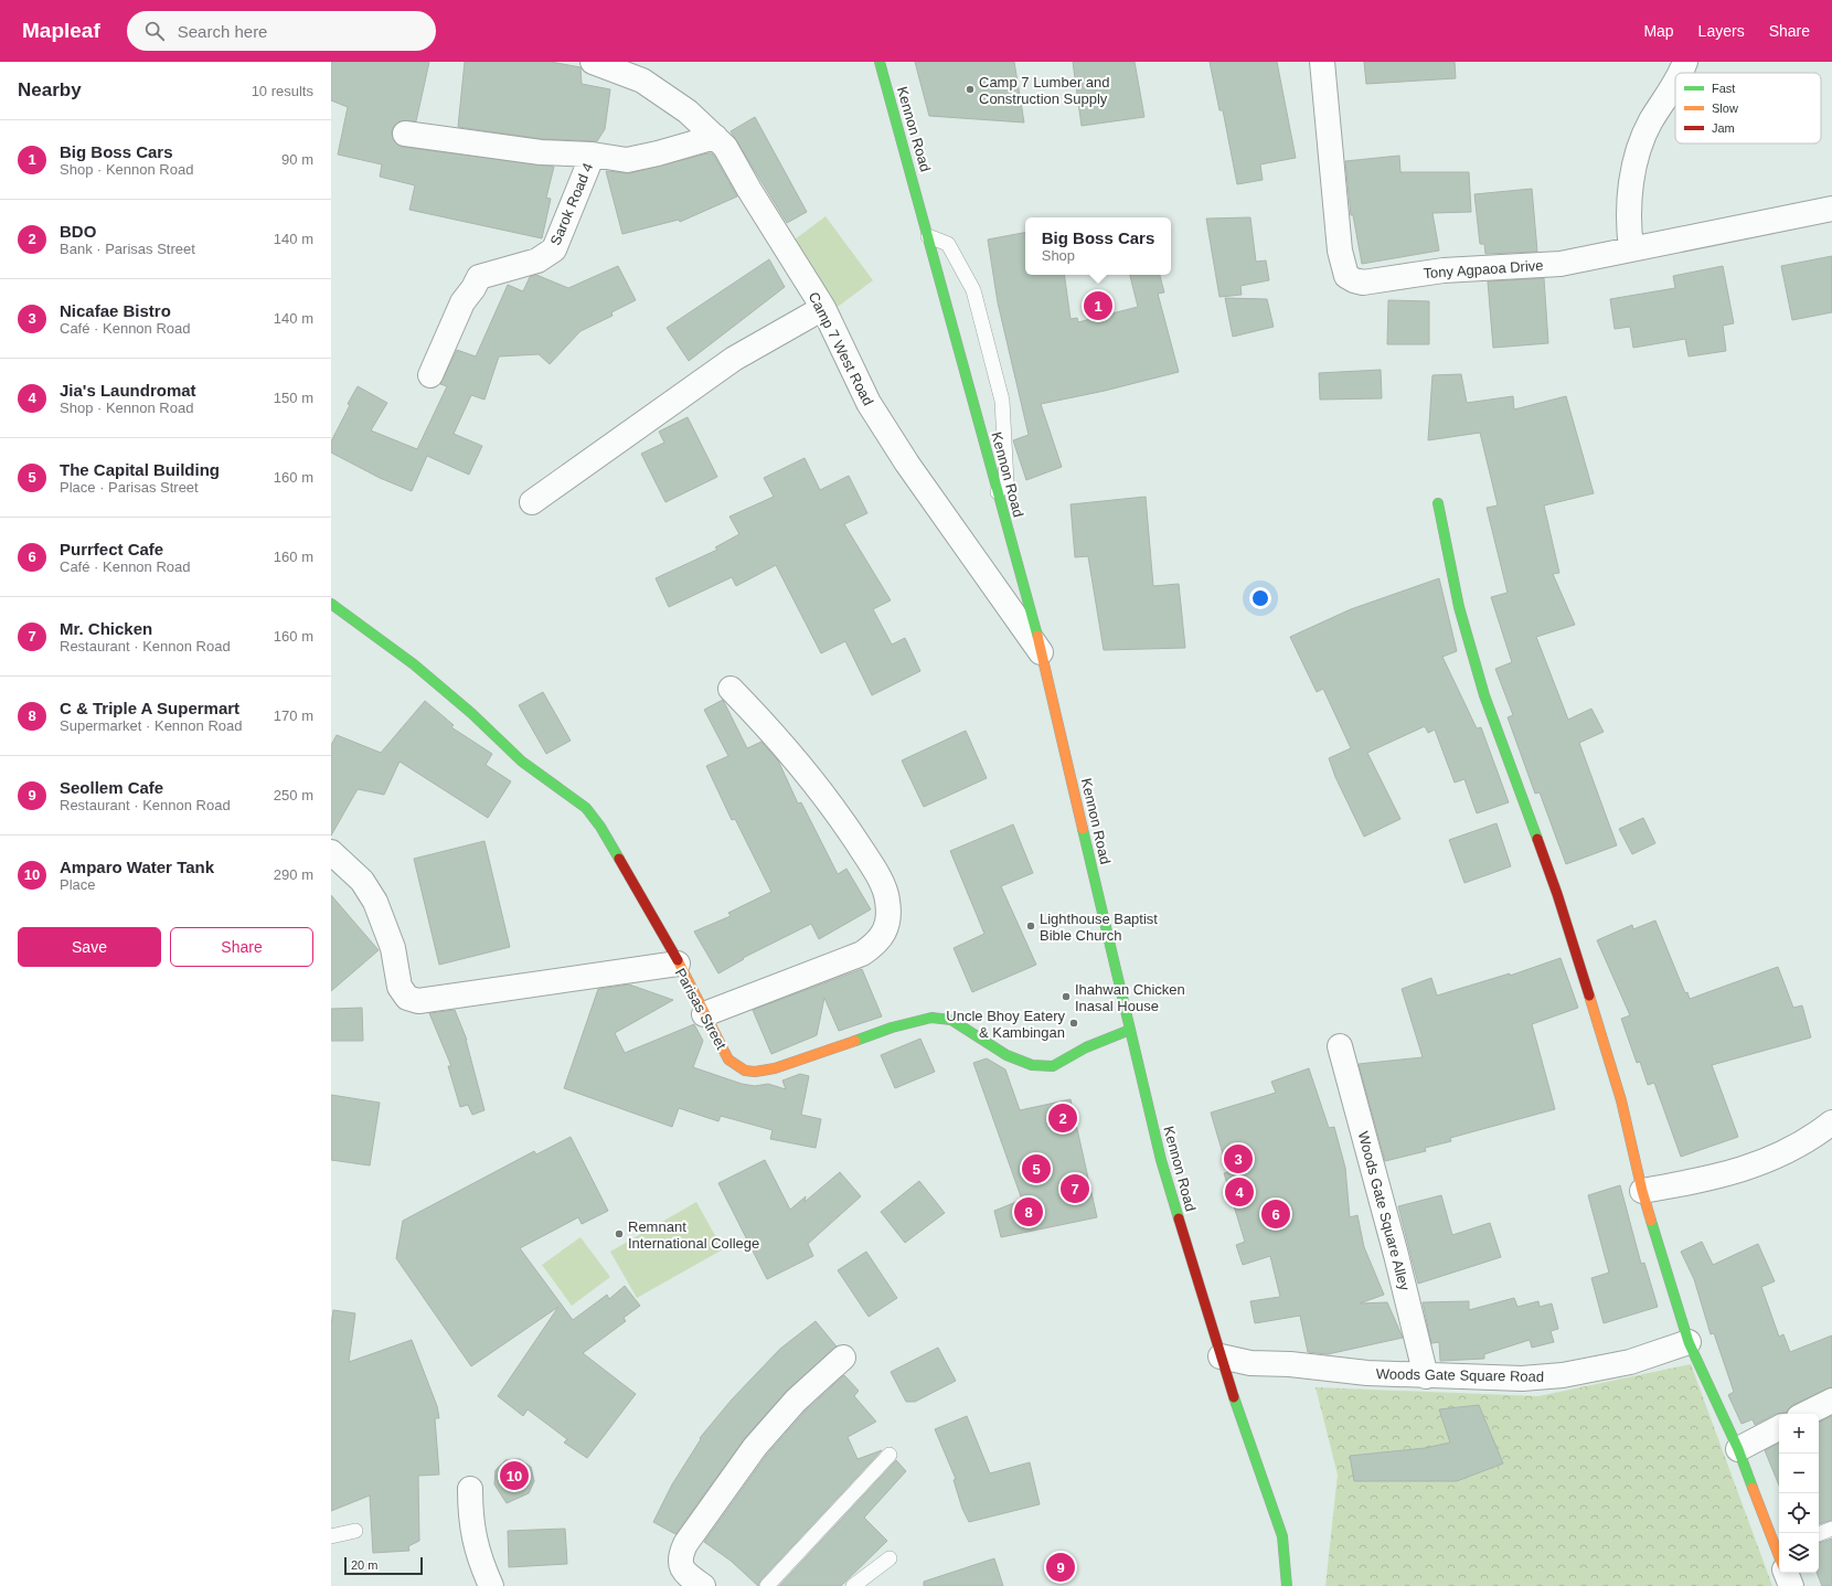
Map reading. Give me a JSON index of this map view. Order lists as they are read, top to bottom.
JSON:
{
  "streets": {
    "main road": ["Kennon Road", "Parisas Street"],
    "street": [
      "Sarok Road 4",
      "Tony Agpaoa Drive",
      "Camp 7 West Road",
      "Woods Gate Square Alley",
      "Woods Gate Square Road"
    ]
  },
  "crossings": [
    ["Kennon Road", "Camp 7 West Road"],
    ["Kennon Road", "Parisas Street"],
    ["Kennon Road", "Woods Gate Square Road"],
    ["Sarok Road 4", "Camp 7 West Road"],
    ["Woods Gate Square Alley", "Woods Gate Square Road"]
  ],
  "places": [
    "Camp 7 Lumber and Construction Supply",
    "Lighthouse Baptist Bible Church",
    "Ihahwan Chicken Inasal House",
    "Uncle Bhoy Eatery & Kambingan",
    "Remnant International College"
  ],
  "legend": ["Fast", "Slow", "Jam"],
  "scale_bar": "20 m",
  "page": {
    "header": "Mapleaf",
    "search": "Search here",
    "nav": ["Map", "Layers", "Share"],
    "heading": ["Nearby", "10 results"],
    "list": [
      {
        "mark": "1",
        "name": "Big Boss Cars",
        "note": "Shop · Kennon Road",
        "value": "90 m"
      },
      {
        "mark": "2",
        "name": "BDO",
        "note": "Bank · Parisas Street",
        "value": "140 m"
      },
      {
        "mark": "3",
        "name": "Nicafae Bistro",
        "note": "Café · Kennon Road",
        "value": "140 m"
      },
      {
        "mark": "4",
        "name": "Jia's Laundromat",
        "note": "Shop · Kennon Road",
        "value": "150 m"
      },
      {
        "mark": "5",
        "name": "The Capital Building",
        "note": "Place · Parisas Street",
        "value": "160 m"
      },
      {
        "mark": "6",
        "name": "Purrfect Cafe",
        "note": "Café · Kennon Road",
        "value": "160 m"
      },
      {
        "mark": "7",
        "name": "Mr. Chicken",
        "note": "Restaurant · Kennon Road",
        "value": "160 m"
      },
      {
        "mark": "8",
        "name": "C & Triple A Supermart",
        "note": "Supermarket · Kennon Road",
        "value": "170 m"
      },
      {
        "mark": "9",
        "name": "Seollem Cafe",
        "note": "Restaurant · Kennon Road",
        "value": "250 m"
      },
      {
        "mark": "10",
        "name": "Amparo Water Tank",
        "note": "Place",
        "value": "290 m"
      }
    ],
    "popup": ["Big Boss Cars", "Shop"],
    "pins": [
      "1",
      "2",
      "3",
      "5",
      "7",
      "4",
      "8",
      "6",
      "10",
      "9"
    ],
    "buttons": ["Save", "Share"],
    "map_buttons": ["+", "−"],
    "scale": "20 m"
  }
}
